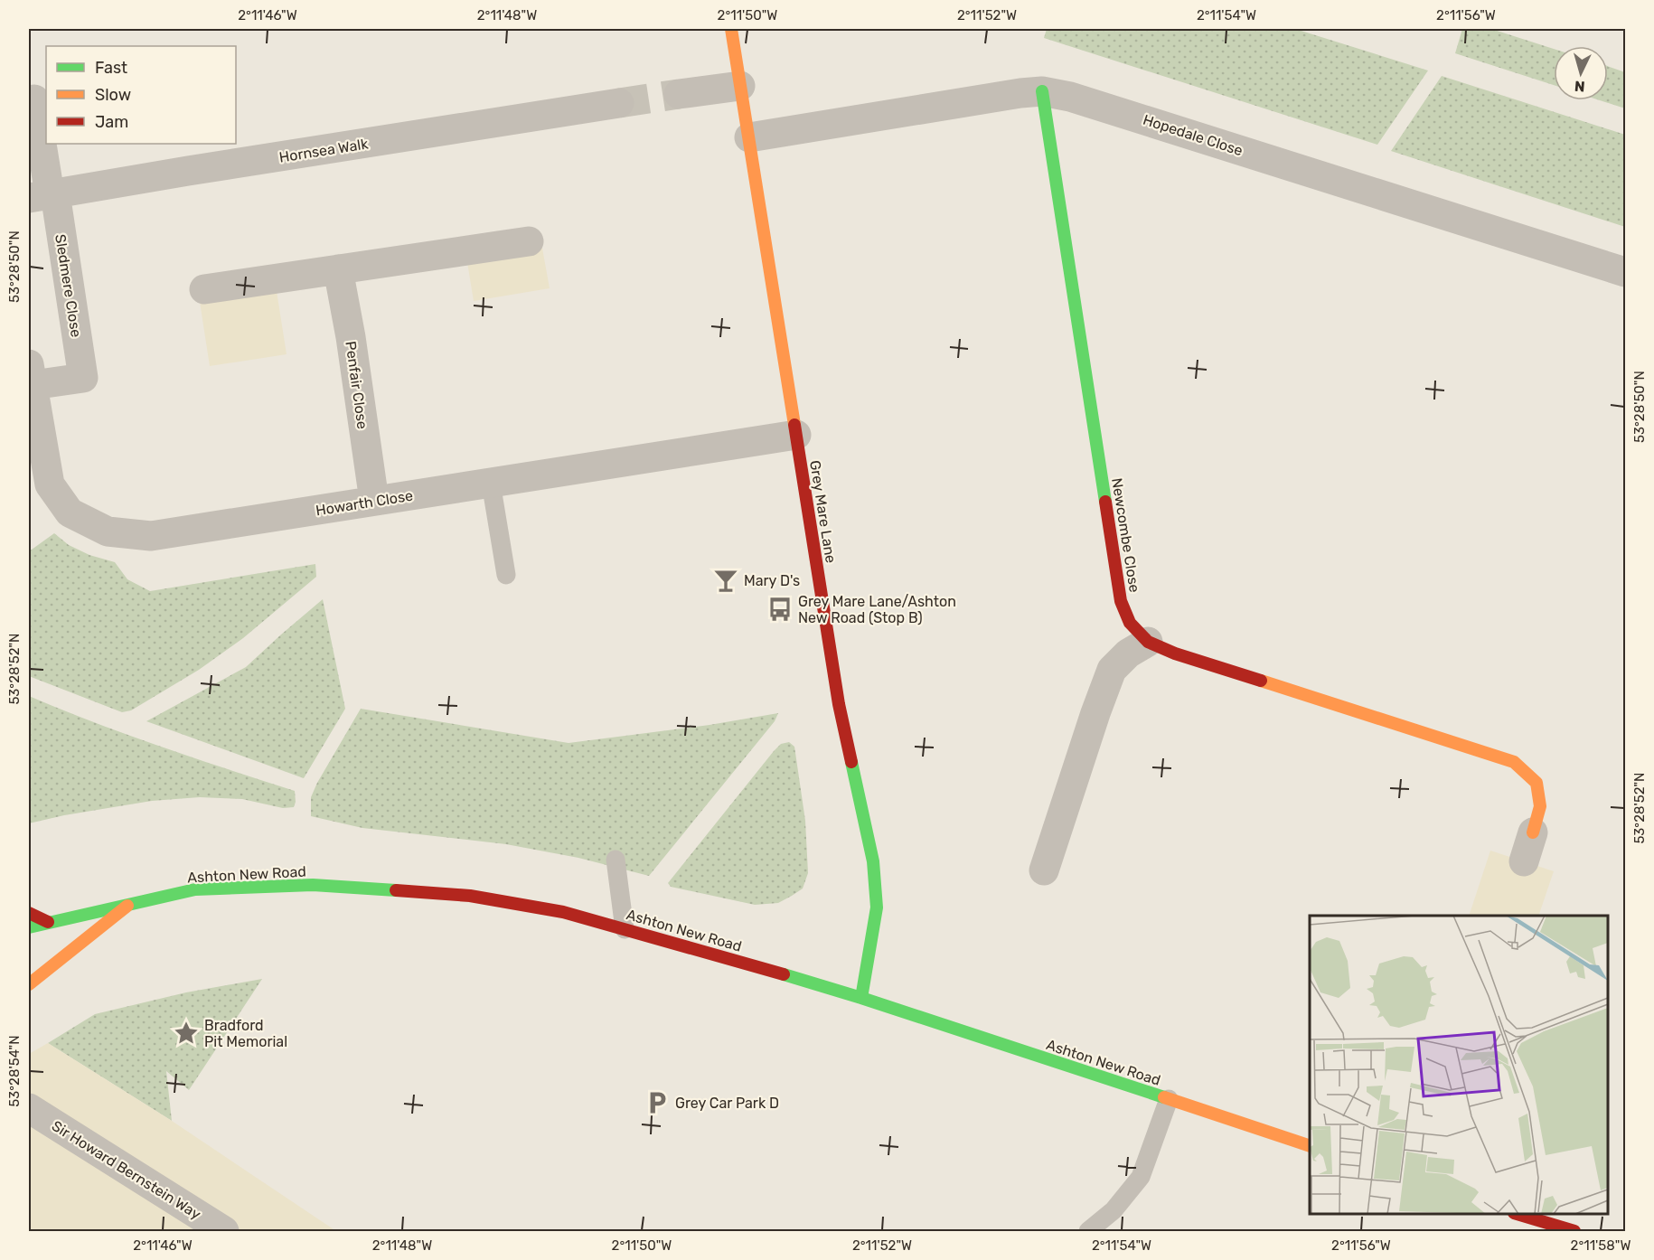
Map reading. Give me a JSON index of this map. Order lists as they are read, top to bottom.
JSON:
{
  "streets": {
    "main road": ["Grey Mare Lane", "Newcombe Close", "Ashton New Road"],
    "street": [
      "Hopedale Close",
      "Hornsea Walk",
      "Sledmere Close",
      "Penfair Close",
      "Howarth Close",
      "Sir Howard Bernstein Way"
    ]
  },
  "crossings": [
    ["Hopedale Close", "Grey Mare Lane"],
    ["Hopedale Close", "Newcombe Close"],
    ["Hornsea Walk", "Sledmere Close"],
    ["Sledmere Close", "Howarth Close"],
    ["Penfair Close", "Howarth Close"],
    ["Howarth Close", "Grey Mare Lane"],
    ["Grey Mare Lane", "Ashton New Road"]
  ],
  "places": {
    "bar": ["Mary D's"],
    "bus stop": ["Grey Mare Lane/Ashton New Road (Stop B)"],
    "place": ["Bradford Pit Memorial"],
    "parking": ["Grey Car Park D"]
  },
  "legend": ["Fast", "Slow", "Jam"],
  "north": "bottom",
  "coordinates": [
    "2°11'46\"W",
    "2°11'48\"W",
    "2°11'50\"W",
    "2°11'52\"W",
    "2°11'54\"W",
    "2°11'56\"W",
    "53°28'50\"N",
    "53°28'52\"N",
    "53°28'54\"N",
    "2°11'58\"W"
  ]
}
